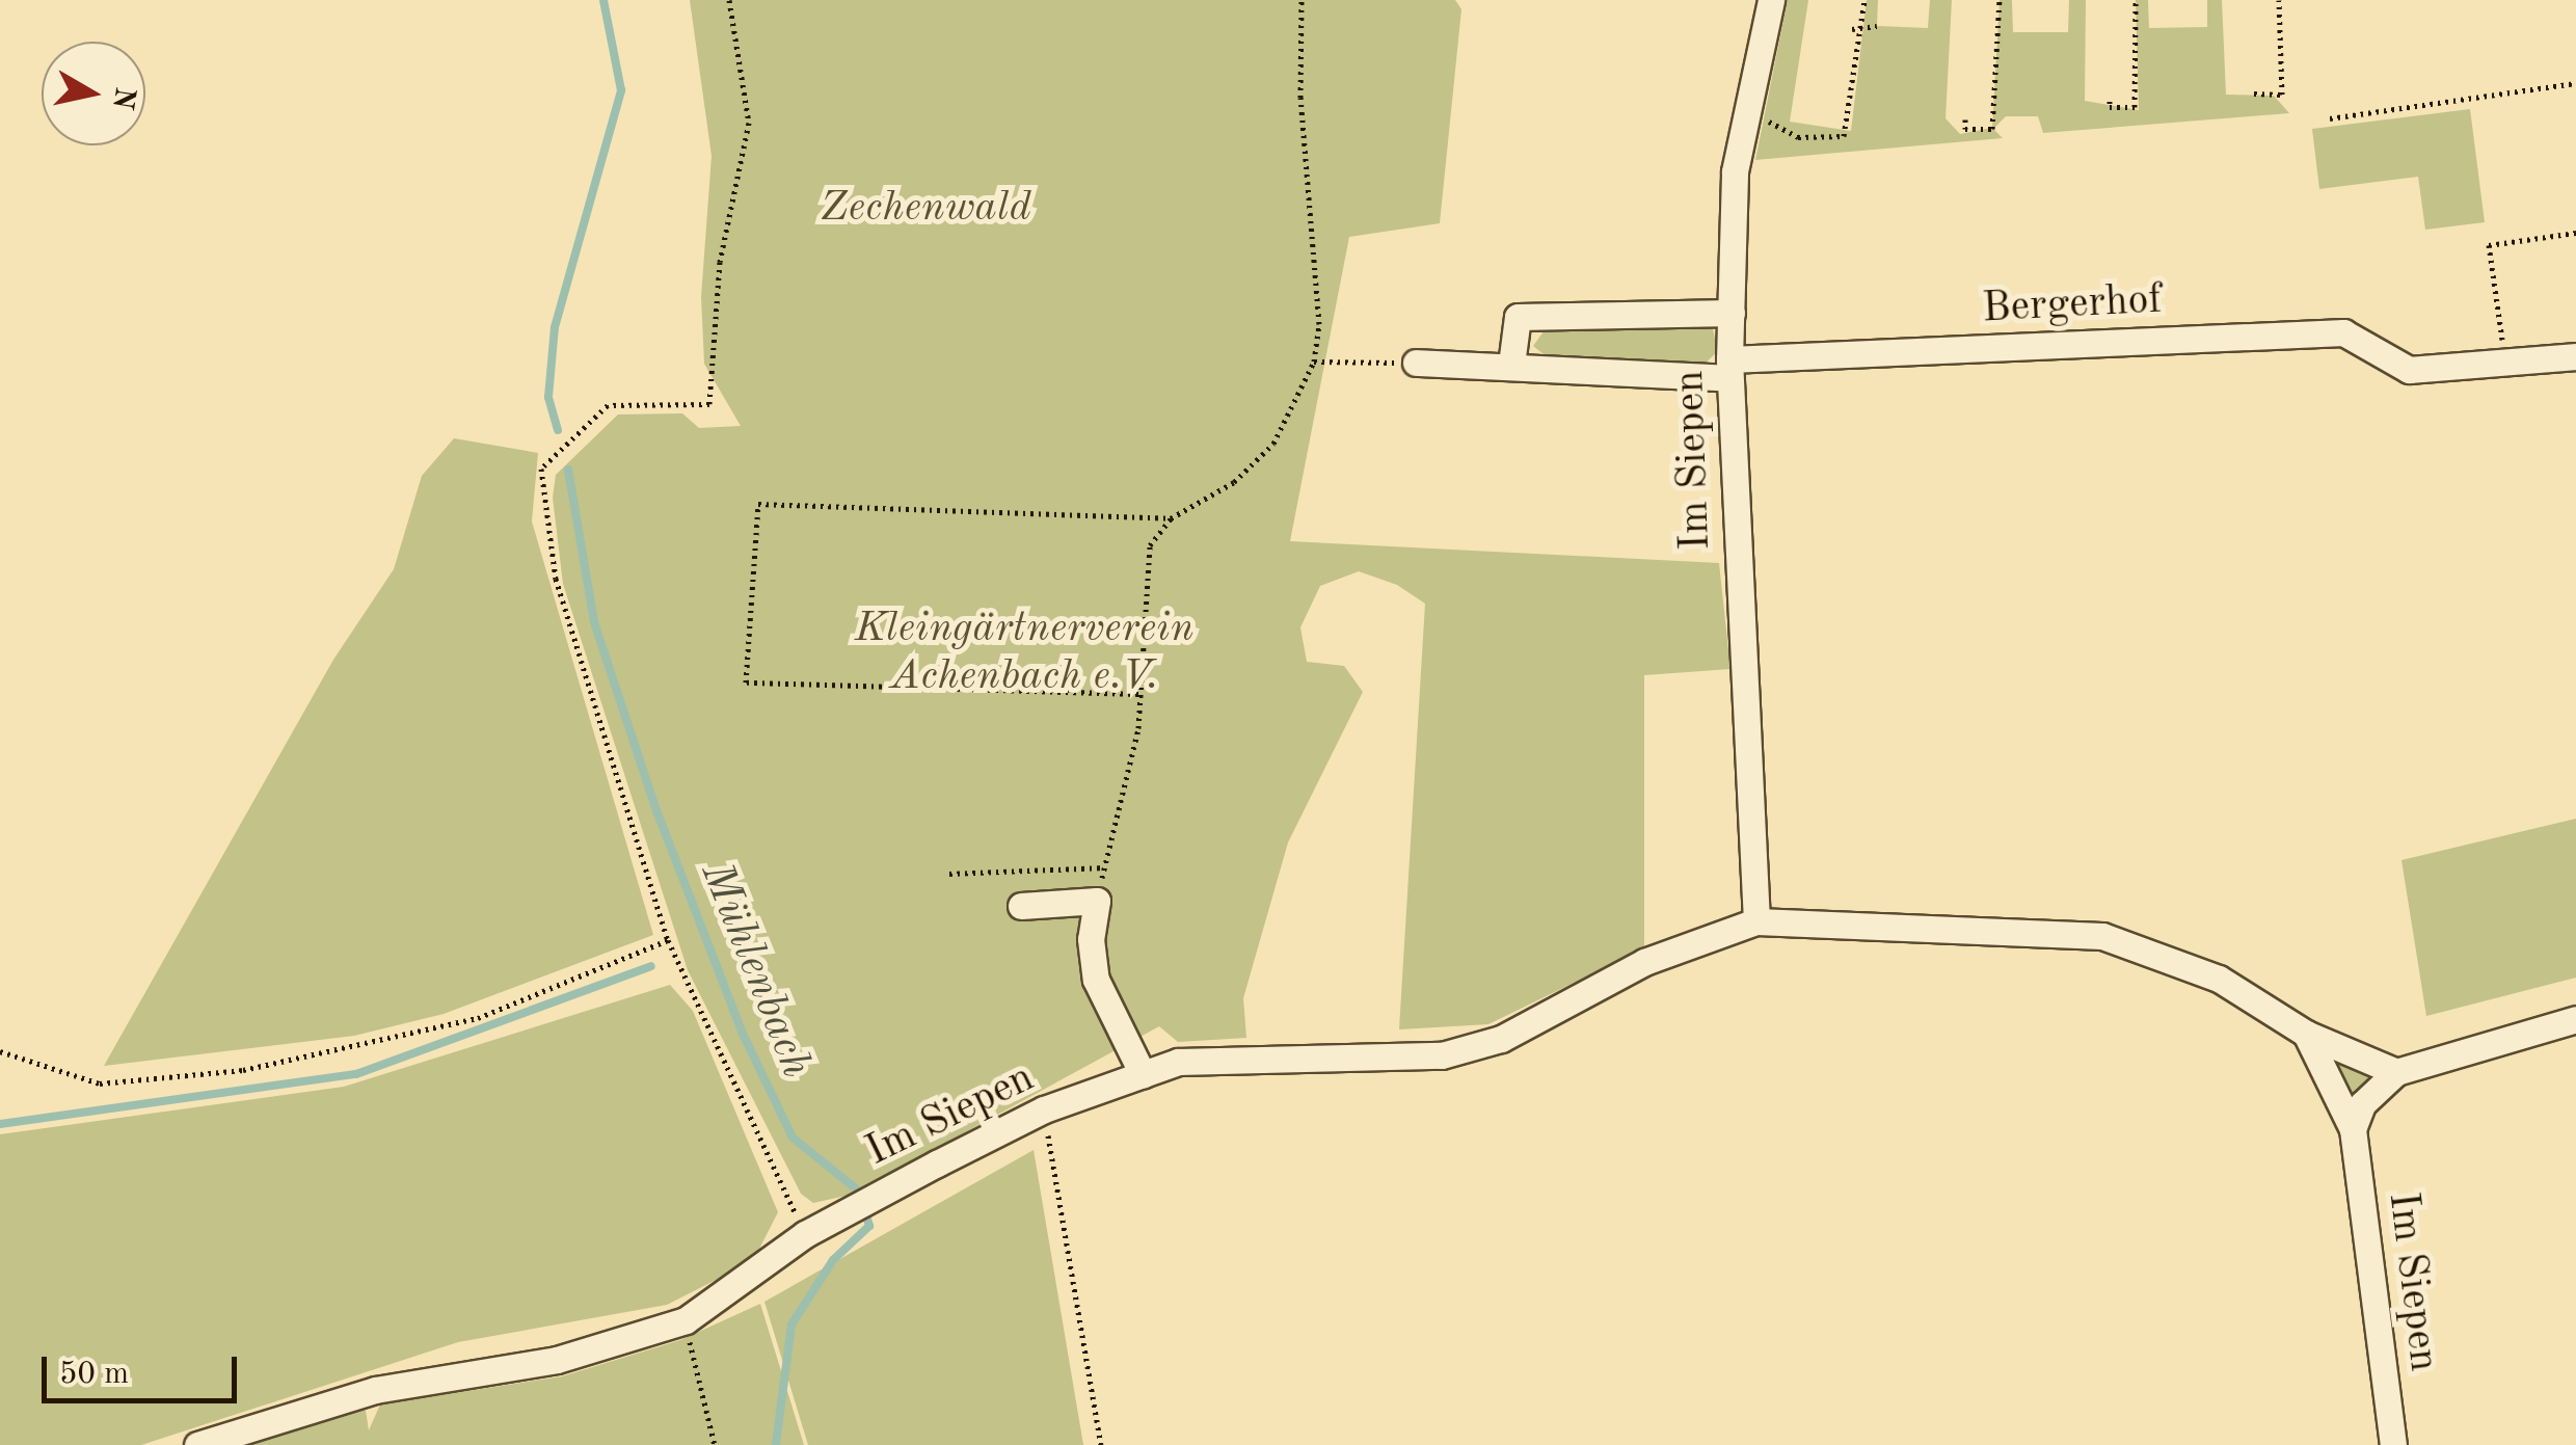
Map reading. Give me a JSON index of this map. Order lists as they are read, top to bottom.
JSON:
{
  "streets": {
    "street": ["Bergerhof", "Im Siepen"]
  },
  "crossings": [
    ["Bergerhof", "Im Siepen"]
  ],
  "water": ["Mühlenbach"],
  "parks": ["Zechenwald", "Kleingärtnerverein Achenbach e.V."],
  "scale_bar": "50 m",
  "north": "right"
}
